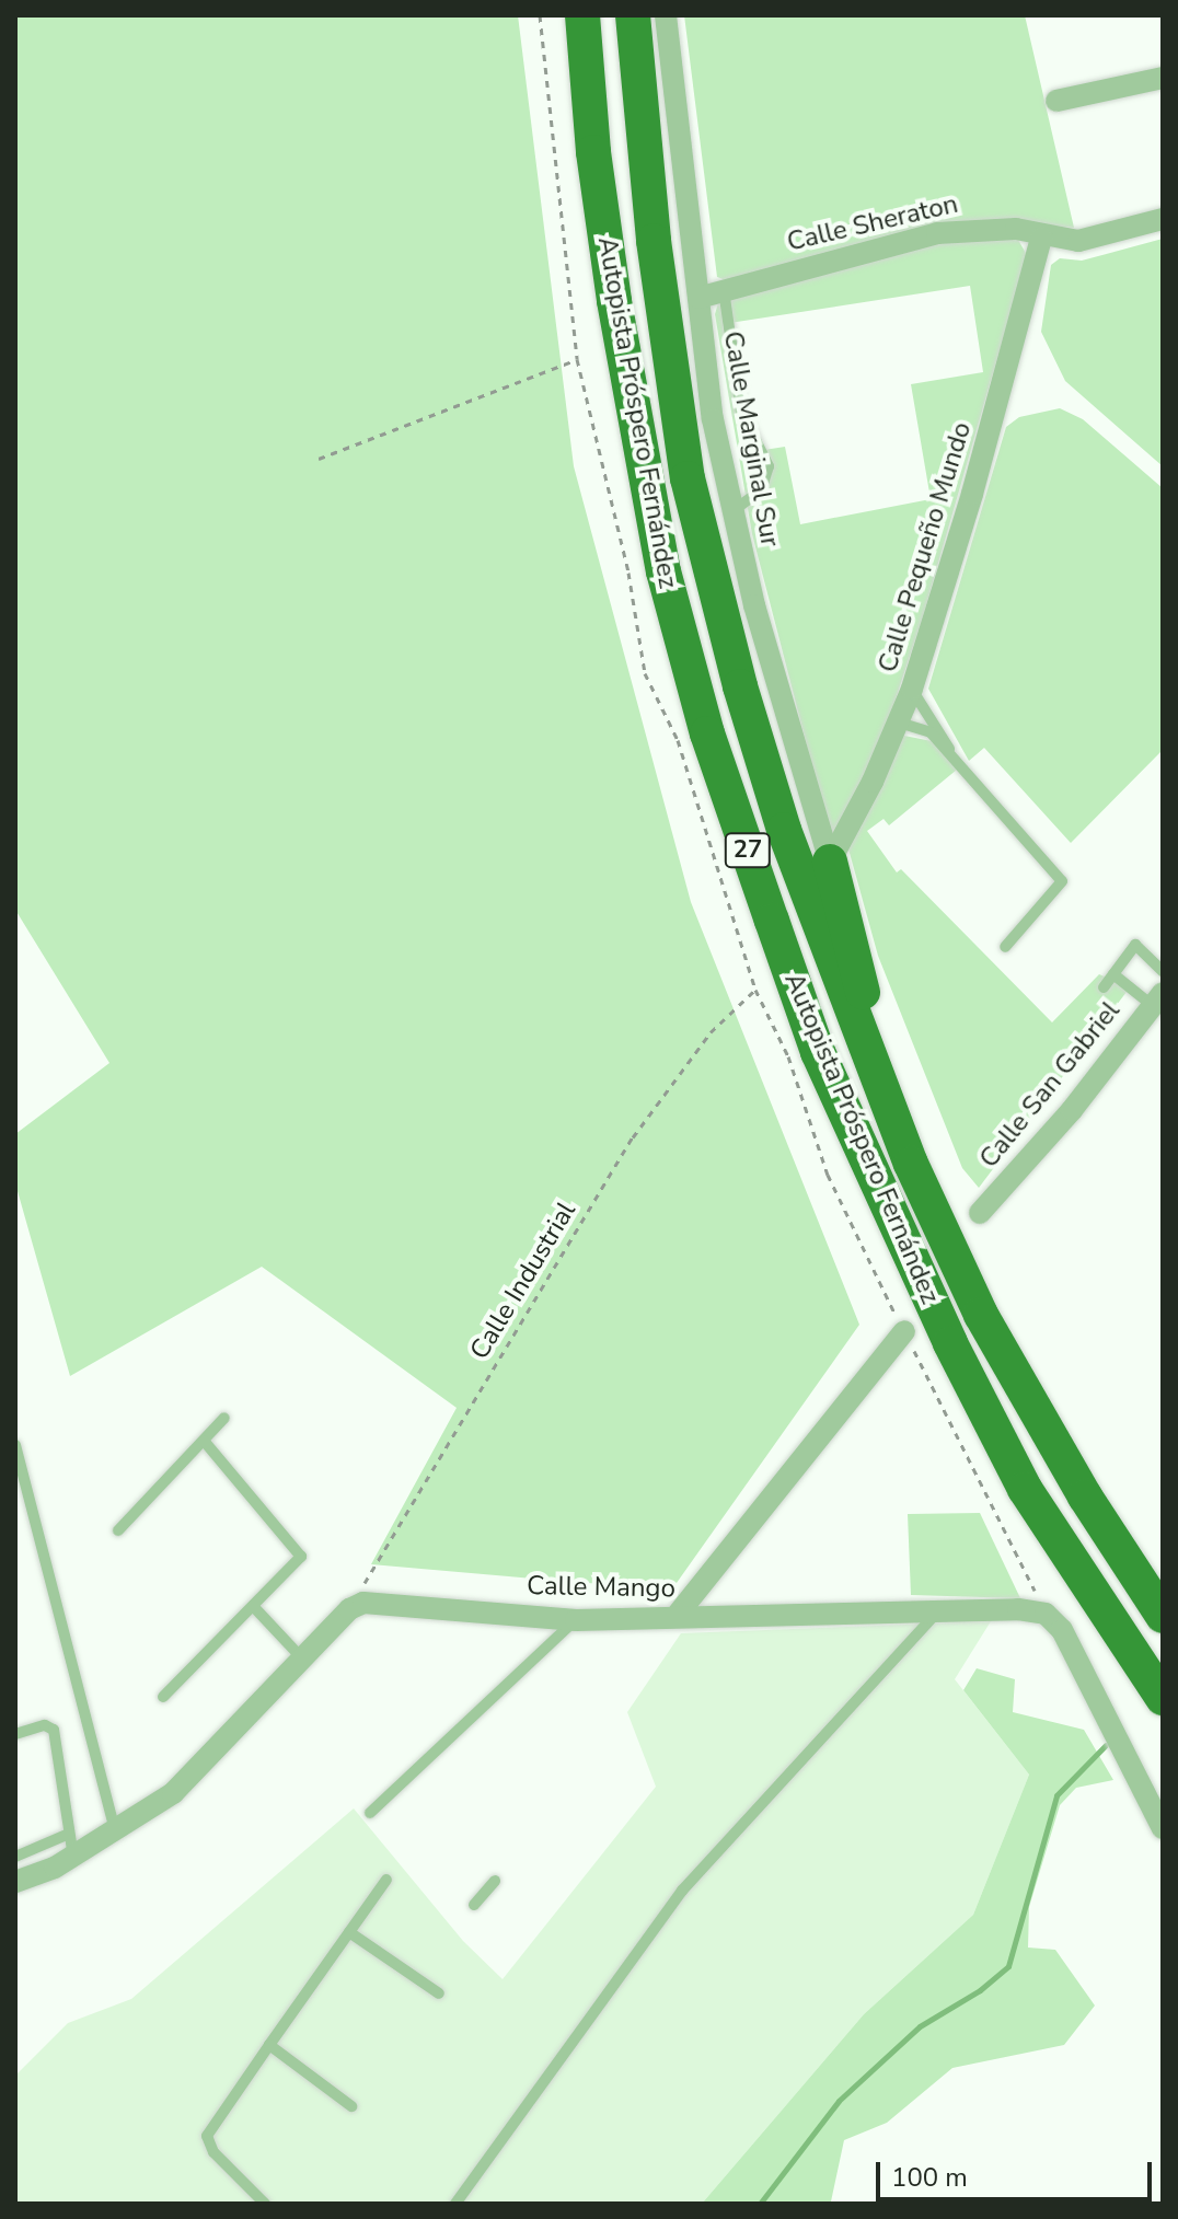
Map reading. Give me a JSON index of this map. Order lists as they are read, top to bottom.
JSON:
{
  "streets": {
    "highway": ["Autopista Próspero Fernández", "27"],
    "street": [
      "Calle Sheraton",
      "Calle Marginal Sur",
      "Calle Pequeño Mundo",
      "Calle San Gabriel",
      "Calle Mango"
    ],
    "path": ["Calle Industrial"]
  },
  "crossings": [
    ["Calle Sheraton", "Calle Marginal Sur"],
    ["Calle Sheraton", "Calle Pequeño Mundo"],
    ["Calle Marginal Sur", "Calle Pequeño Mundo"],
    ["Calle Industrial", "Calle Mango"]
  ],
  "scale_bar": "100 m"
}
